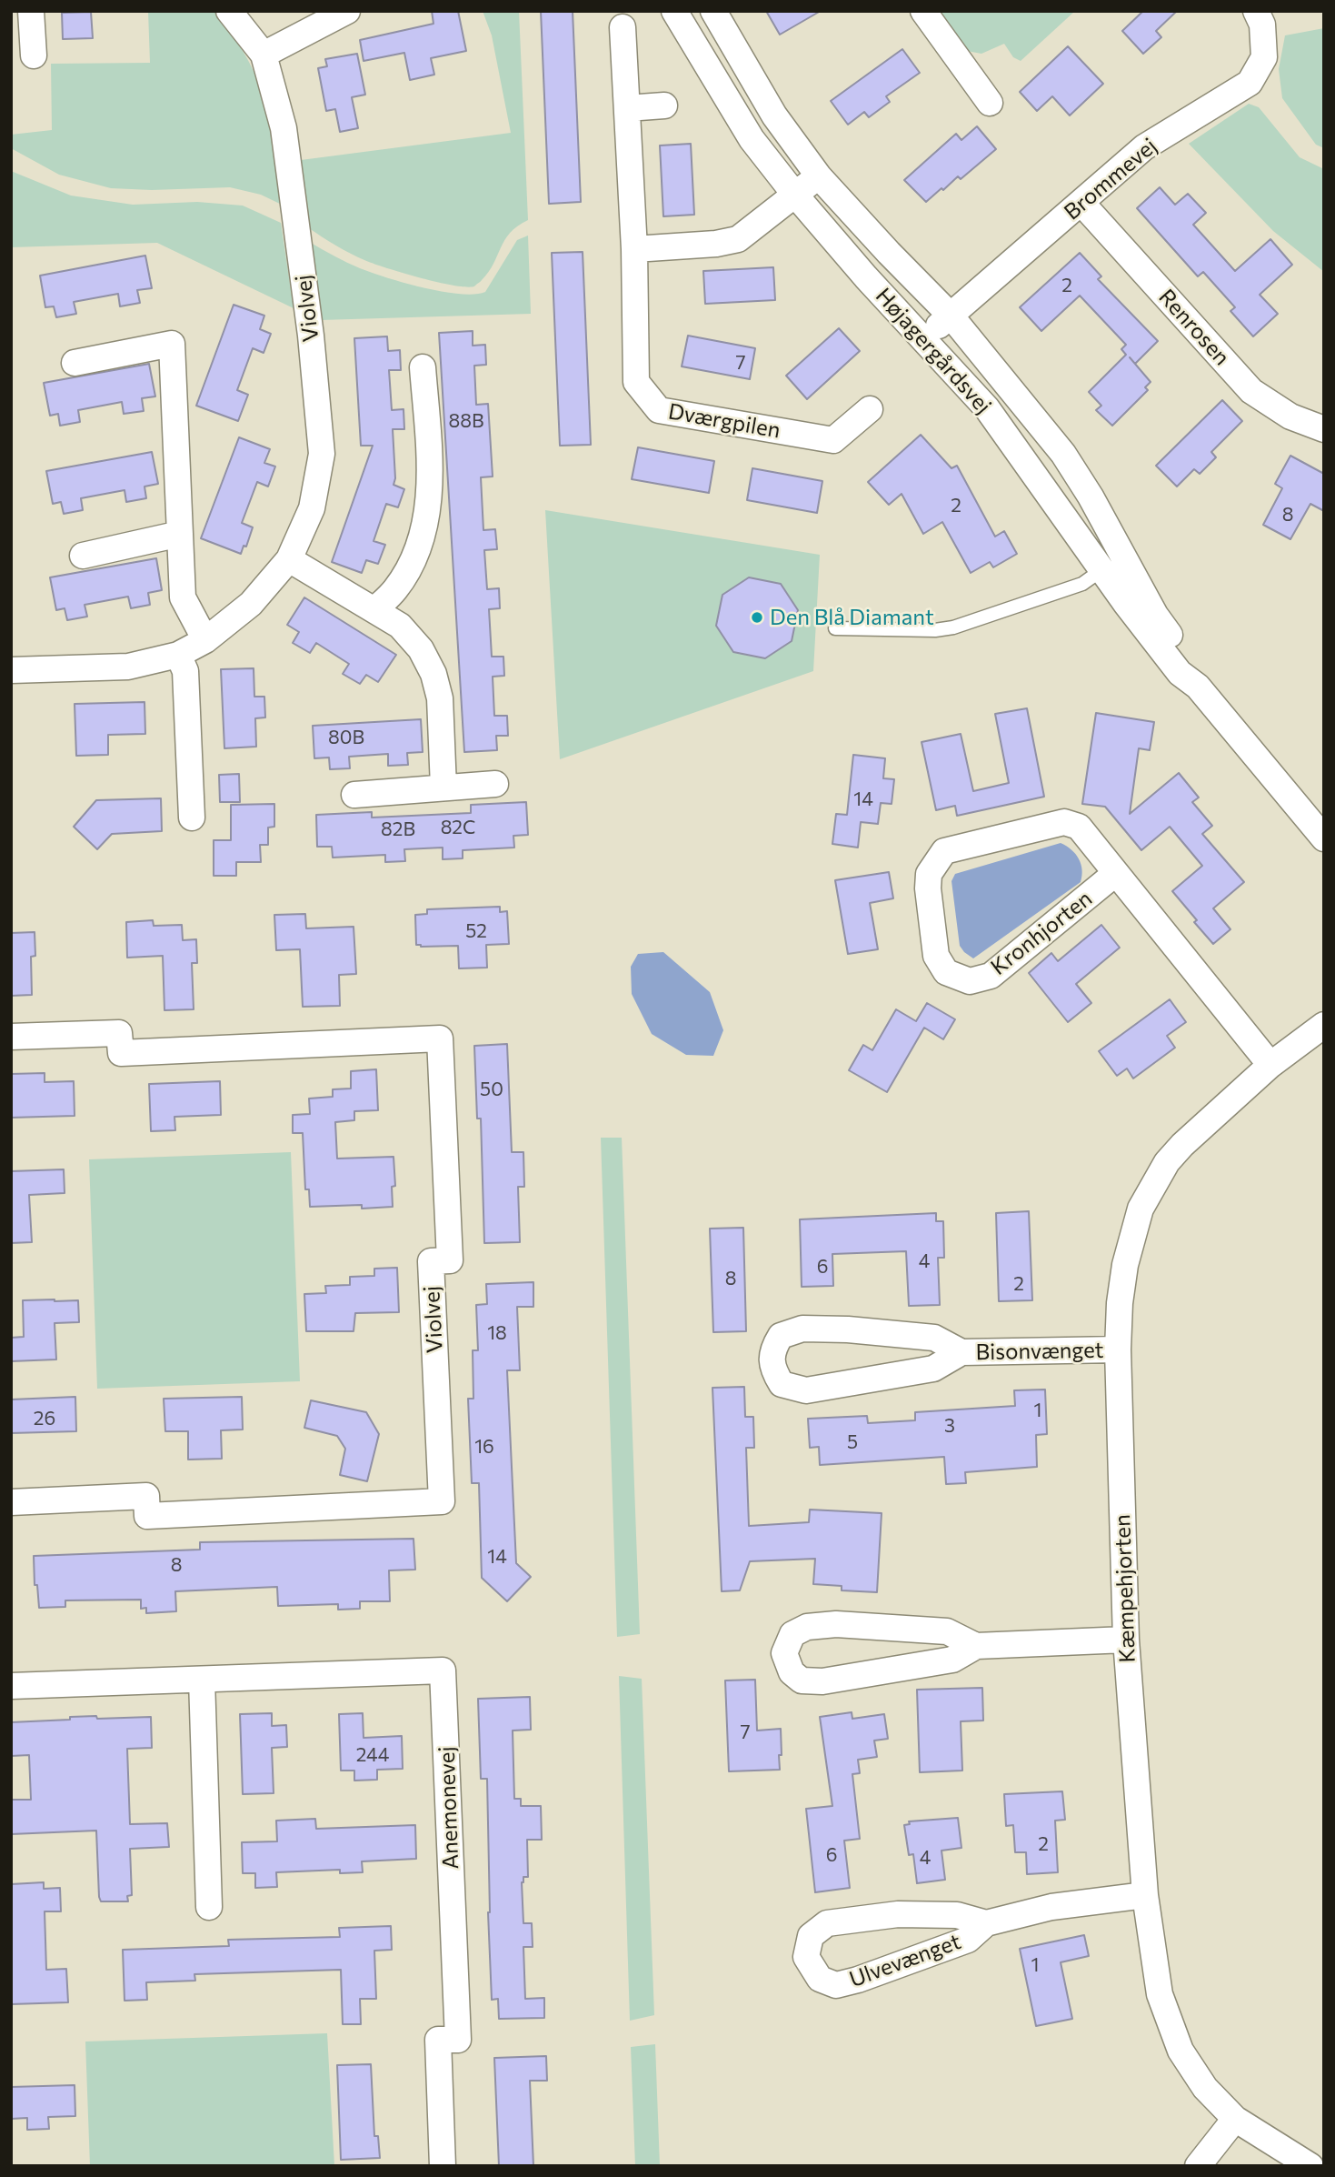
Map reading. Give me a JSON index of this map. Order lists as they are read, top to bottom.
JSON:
{
  "streets": {
    "street": [
      "Brommevej",
      "Violvej",
      "Renrosen",
      "Højagergårdsvej",
      "Dværgpilen",
      "Kronhjorten",
      "Bisonvænget",
      "Kæmpehjorten",
      "Anemonevej",
      "Ulvevænget"
    ]
  },
  "crossings": [
    ["Brommevej", "Renrosen"],
    ["Brommevej", "Højagergårdsvej"],
    ["Kronhjorten", "Kæmpehjorten"],
    ["Bisonvænget", "Kæmpehjorten"],
    ["Kæmpehjorten", "Ulvevænget"]
  ],
  "places": ["Den Blå Diamant"],
  "house_numbers": [
    "2",
    "7",
    "88B",
    "2",
    "8",
    "80B",
    "14",
    "82C",
    "82B",
    "52",
    "50",
    "4",
    "6",
    "8",
    "2",
    "18",
    "1",
    "26",
    "3",
    "5",
    "16",
    "14",
    "8",
    "7",
    "244",
    "2",
    "6",
    "4",
    "1"
  ]
}
